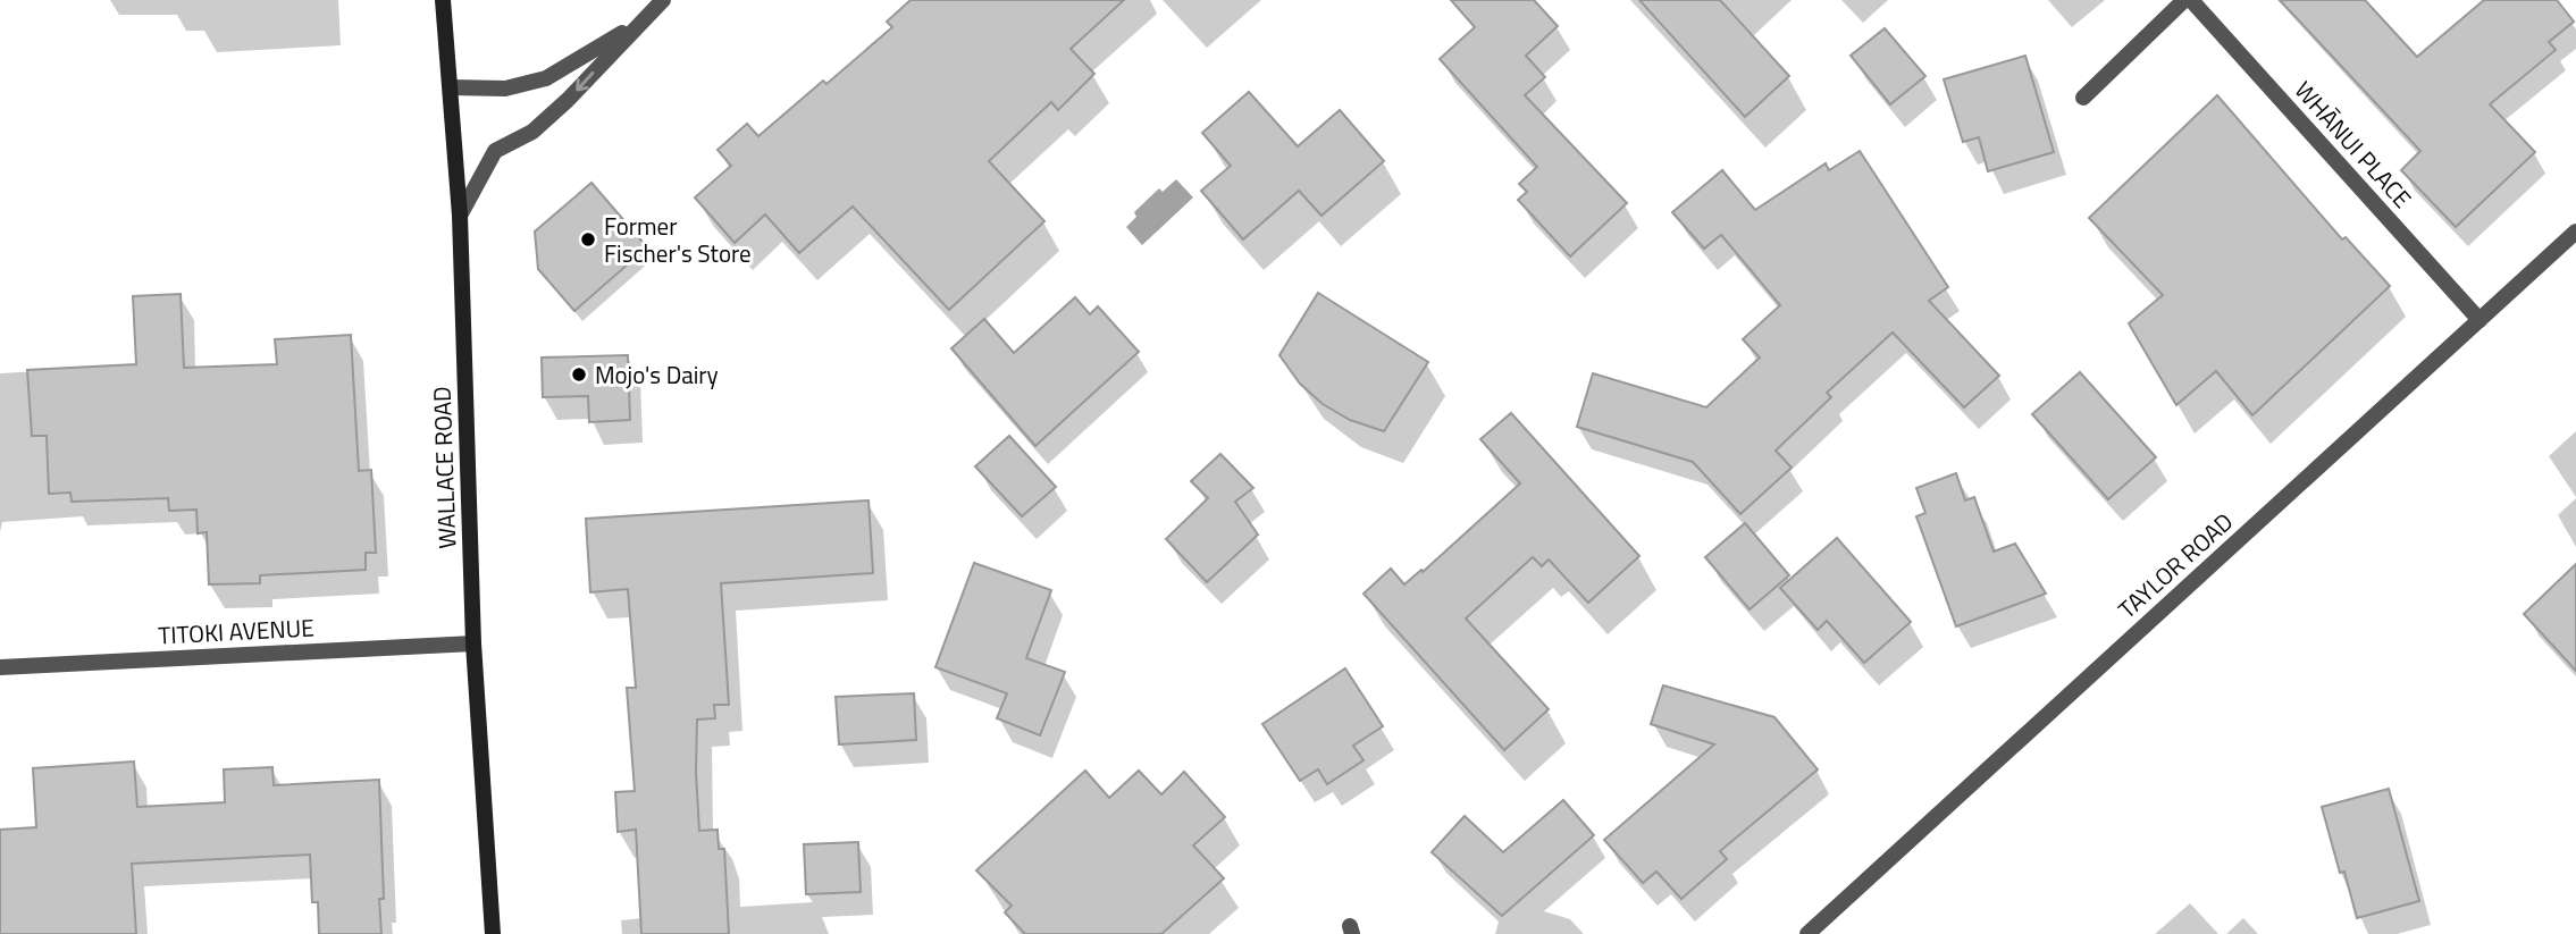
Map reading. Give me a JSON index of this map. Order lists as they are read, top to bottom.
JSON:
{
  "streets": {
    "street": [
      "WHĀNUI PLACE",
      "WALLACE ROAD",
      "TAYLOR ROAD",
      "TITOKI AVENUE"
    ]
  },
  "crossings": [
    ["WHĀNUI PLACE", "TAYLOR ROAD"],
    ["WALLACE ROAD", "TITOKI AVENUE"]
  ],
  "places": ["Former Fischer's Store", "Mojo's Dairy"]
}
